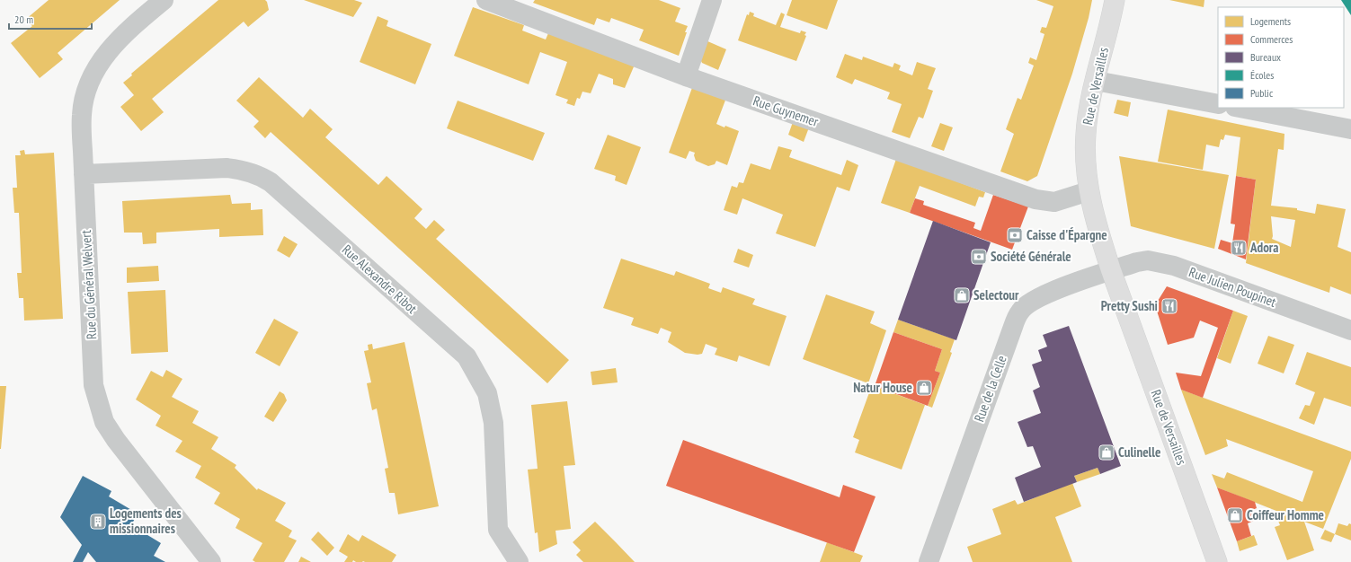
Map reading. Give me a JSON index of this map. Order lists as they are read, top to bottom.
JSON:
{
  "streets": {
    "main road": ["Rue de Versailles"],
    "street": [
      "Rue Guynemer",
      "Rue Alexandre Ribot",
      "Rue du Général Welvert",
      "Rue Julien Poupinet",
      "Rue de la Celle"
    ]
  },
  "crossings": [
    ["Rue de Versailles", "Rue Guynemer"],
    ["Rue de Versailles", "Rue Julien Poupinet"],
    ["Rue de Versailles", "Rue de la Celle"],
    ["Rue Alexandre Ribot", "Rue du Général Welvert"],
    ["Rue Julien Poupinet", "Rue de la Celle"]
  ],
  "places": {
    "bank": ["Caisse d'Épargne", "Société Générale"],
    "restaurant": ["Adora", "Pretty Sushi"],
    "shop": [
      "Selectour",
      "Natur House",
      "Culinelle",
      "Coiffeur Homme"
    ],
    "building": ["Logements des missionnaires"]
  },
  "legend": [
    "Logements",
    "Commerces",
    "Bureaux",
    "Écoles",
    "Public"
  ],
  "scale_bar": "20 m"
}
